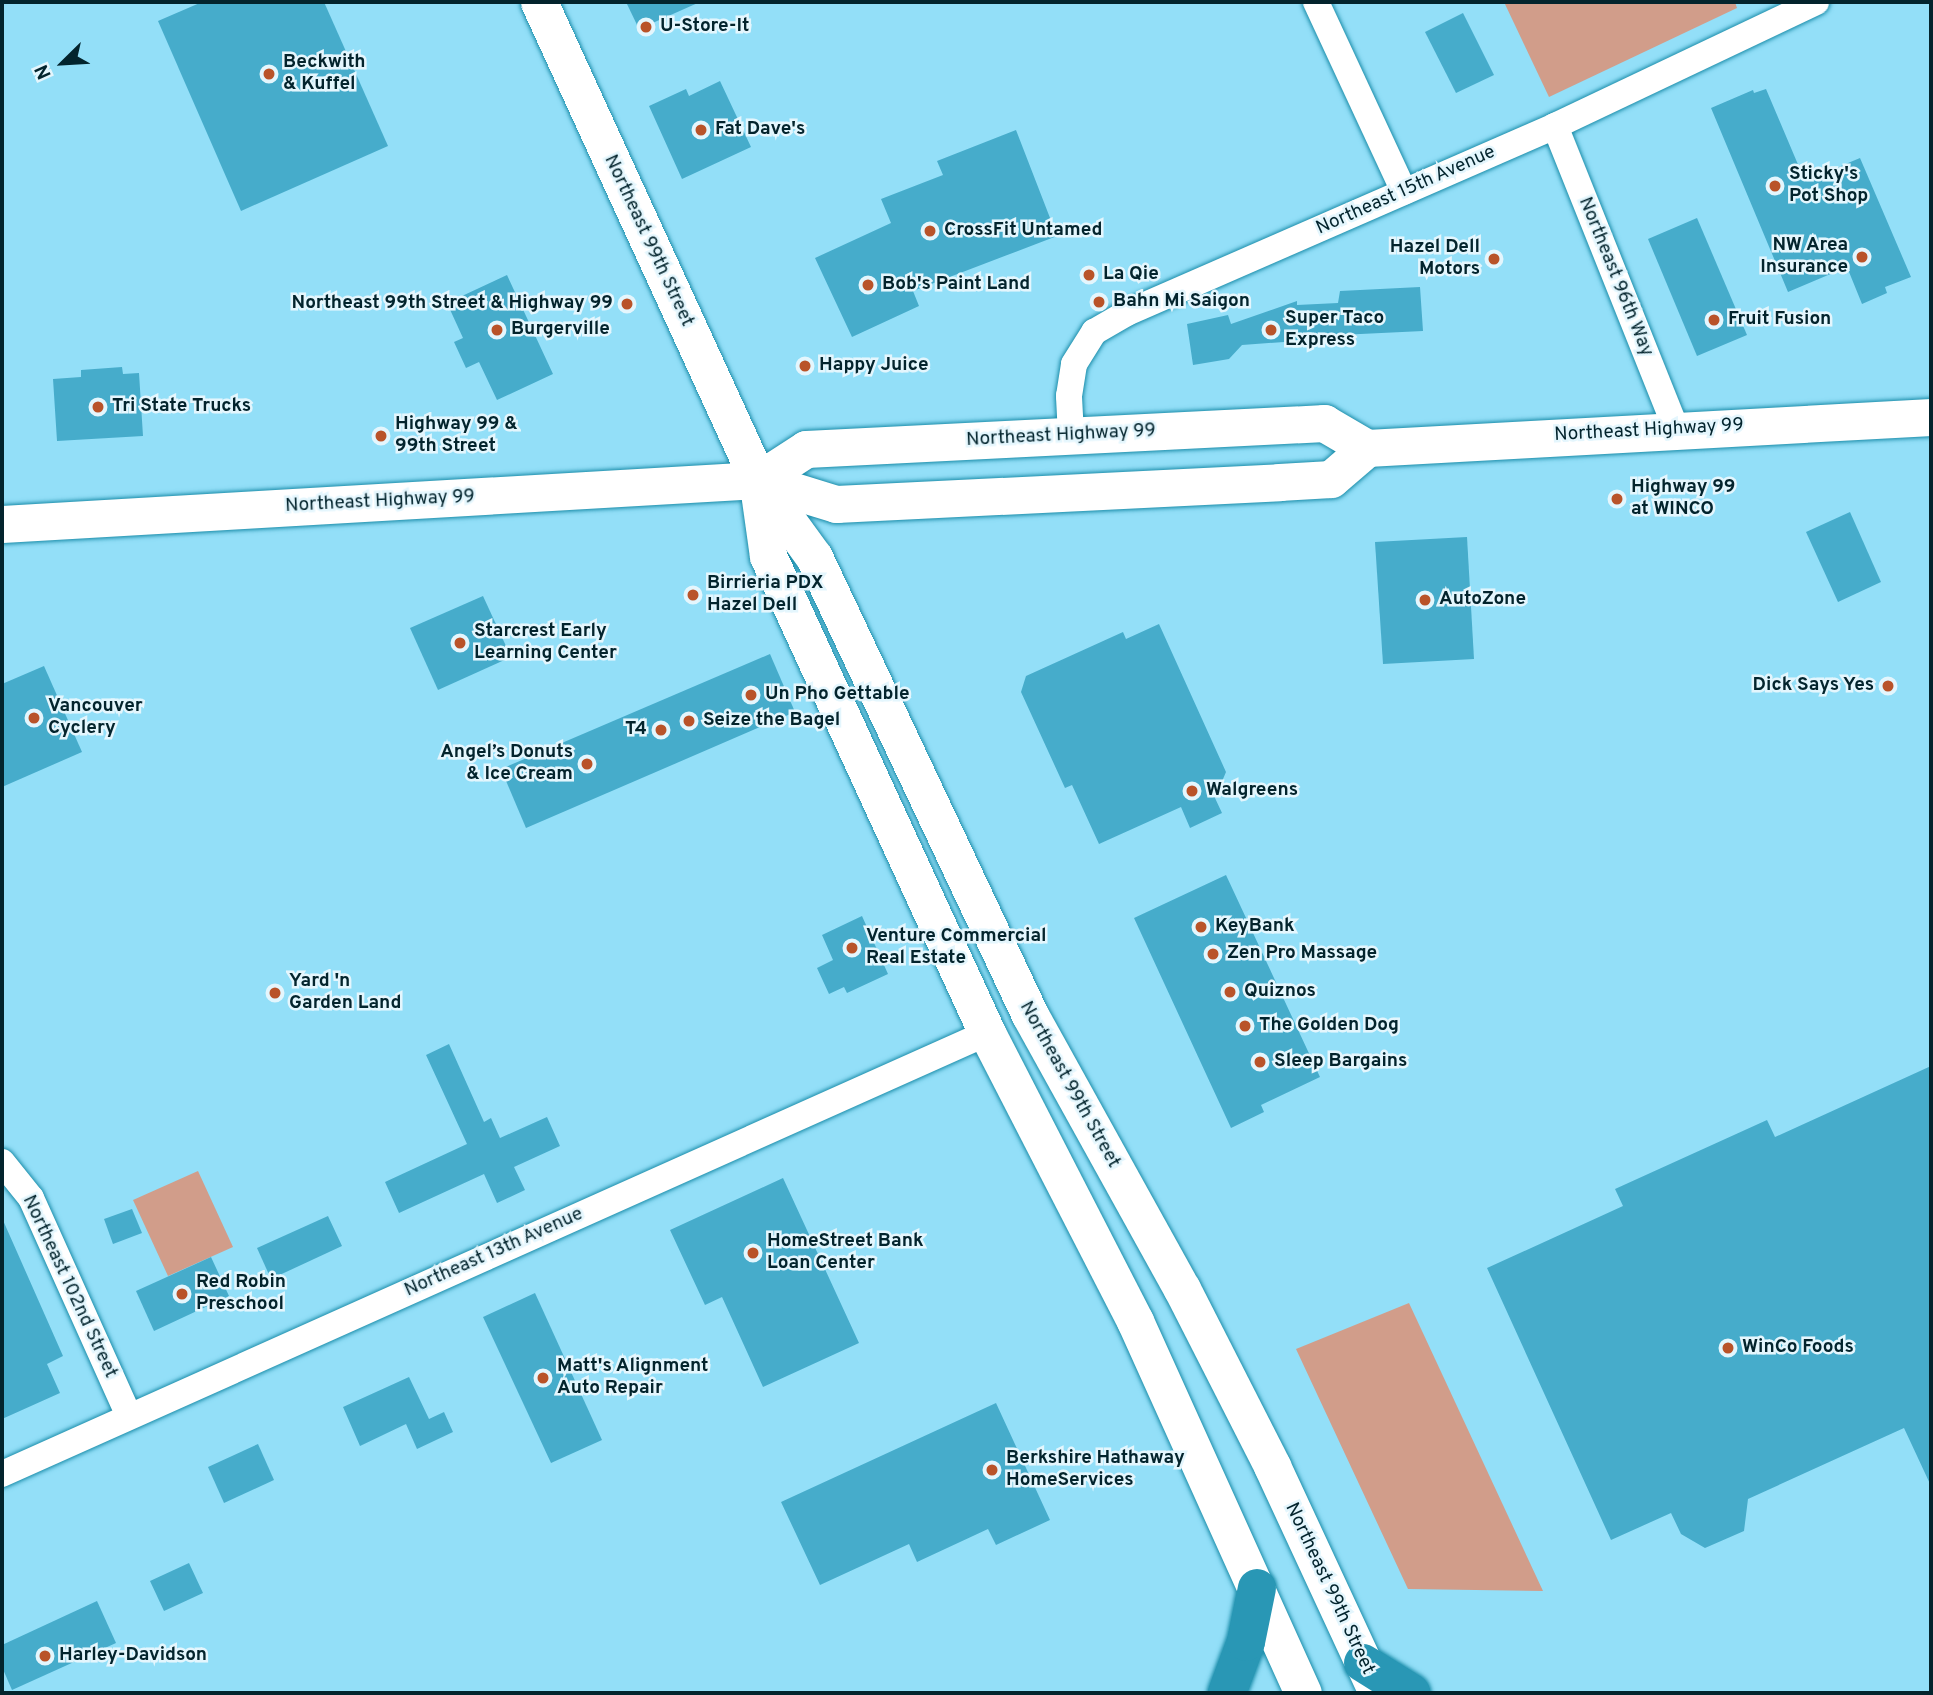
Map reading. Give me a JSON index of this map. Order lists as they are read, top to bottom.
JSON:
{
  "streets": {
    "main road": ["Northeast 99th Street", "Northeast Highway 99"],
    "street": [
      "Northeast 15th Avenue",
      "Northeast 96th Way",
      "Northeast 13th Avenue",
      "Northeast 102nd Street"
    ]
  },
  "crossings": [
    ["Northeast 15th Avenue", "Northeast 96th Way"],
    ["Northeast 15th Avenue", "Northeast Highway 99"],
    ["Northeast 99th Street", "Northeast Highway 99"],
    ["Northeast 99th Street", "Northeast 13th Avenue"],
    ["Northeast 96th Way", "Northeast Highway 99"],
    ["Northeast 13th Avenue", "Northeast 102nd Street"]
  ],
  "places": [
    "U-Store-It",
    "Beckwith & Kuffel",
    "Fat Dave's",
    "Sticky's Pot Shop",
    "CrossFit Untamed",
    "NW Area Insurance",
    "Hazel Dell Motors",
    "La Qie",
    "Bob's Paint Land",
    "Bahn Mi Saigon",
    "Northeast 99th Street & Highway 99",
    "Fruit Fusion",
    "Burgerville",
    "Super Taco Express",
    "Happy Juice",
    "Tri State Trucks",
    "Highway 99 & 99th Street",
    "Highway 99 at WINCO",
    "Birrieria PDX Hazel Dell",
    "AutoZone",
    "Starcrest Early Learning Center",
    "Dick Says Yes",
    "Un Pho Gettable",
    "Vancouver Cyclery",
    "Seize the Bagel",
    "T4",
    "Angel’s Donuts & Ice Cream",
    "Walgreens",
    "KeyBank",
    "Venture Commercial Real Estate",
    "Zen Pro Massage",
    "Quiznos",
    "Yard 'n Garden Land",
    "The Golden Dog",
    "Sleep Bargains",
    "HomeStreet Bank Loan Center",
    "Red Robin Preschool",
    "WinCo Foods",
    "Matt's Alignment Auto Repair",
    "Berkshire Hathaway HomeServices",
    "Harley-Davidson"
  ],
  "north": "bottom left"
}
